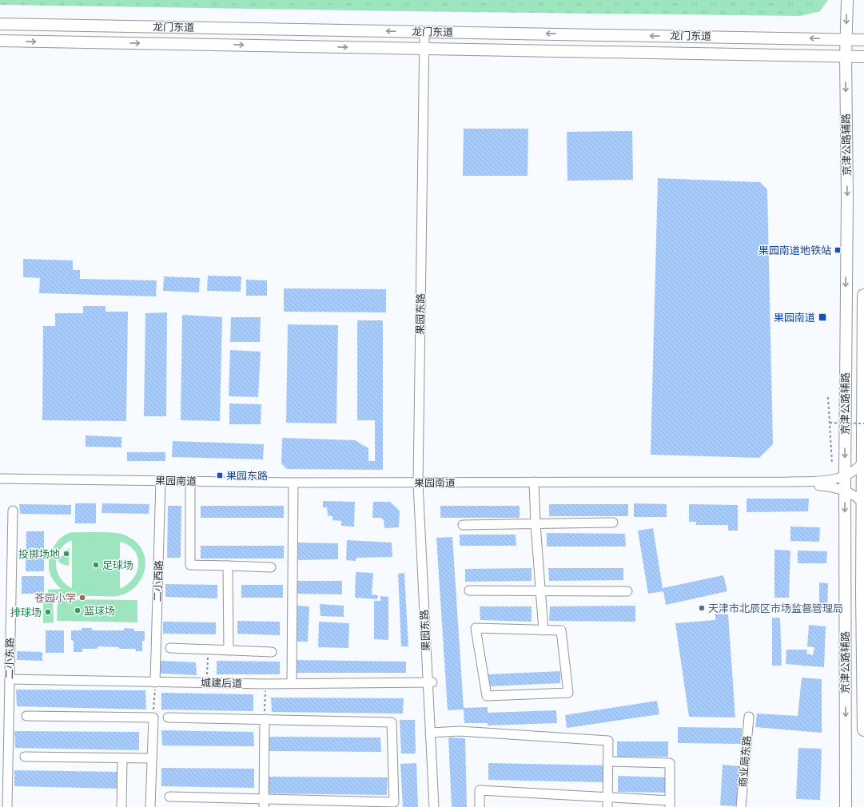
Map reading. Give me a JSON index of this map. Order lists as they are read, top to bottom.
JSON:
{
  "streets": {
    "main road": ["龙门东道", "京津公路辅路"],
    "street": [
      "果园东路",
      "果园南道",
      "二小西路",
      "二小东路",
      "城建后道",
      "商业局东路"
    ]
  },
  "crossings": [
    ["龙门东道", "京津公路辅路"],
    ["龙门东道", "果园东路"],
    ["京津公路辅路", "果园南道"],
    ["果园东路", "果园南道"],
    ["果园东路", "城建后道"],
    ["果园南道", "二小西路"],
    ["二小西路", "城建后道"],
    ["二小东路", "城建后道"]
  ],
  "one_way": ["京津公路辅路"],
  "places": {
    "transit": ["果园南道地铁站", "果园南道", "果园东路"],
    "other": [
      "投掷场地",
      "足球场",
      "苍园小学",
      "天津市北辰区市场监督管理局",
      "篮球场",
      "排球场"
    ]
  }
}
